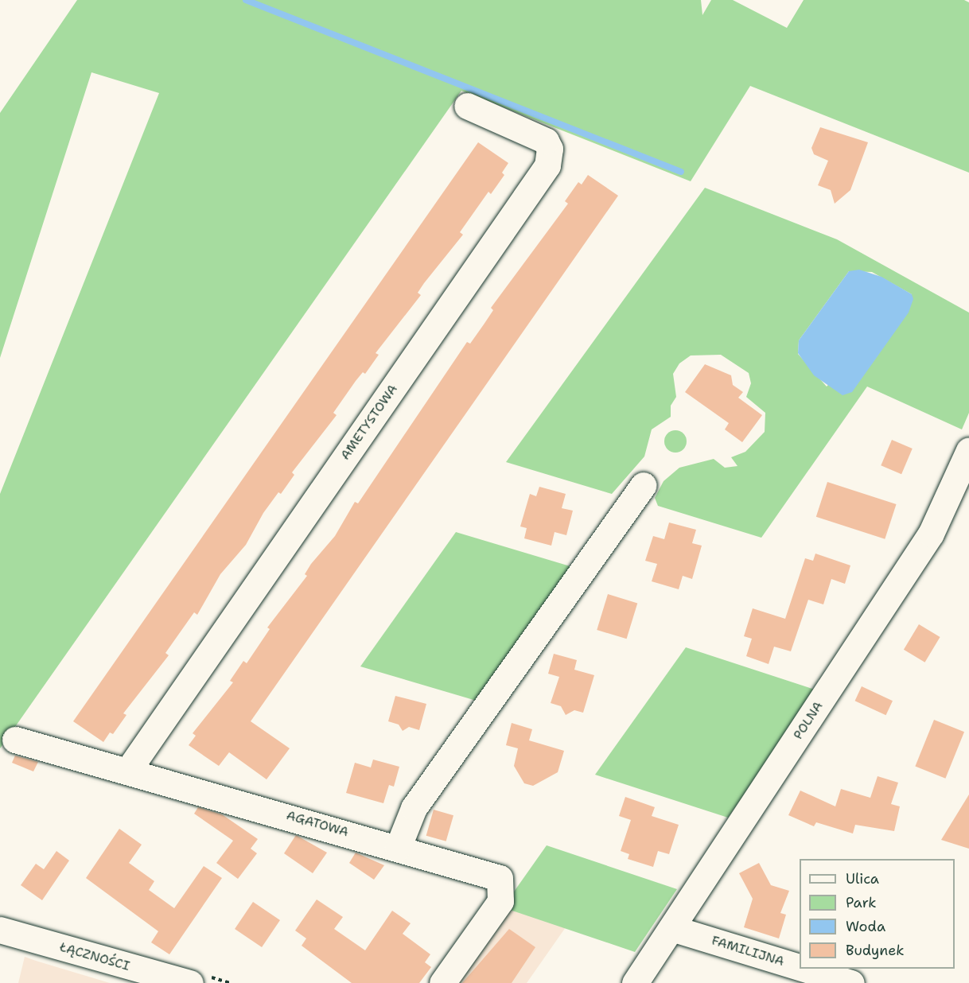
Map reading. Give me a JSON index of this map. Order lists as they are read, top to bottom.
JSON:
{
  "streets": {
    "street": [
      "AMETYSTOWA",
      "POLNA",
      "AGATOWA",
      "FAMILIJNA",
      "ŁĄCZNOŚCI"
    ]
  },
  "crossings": [
    ["AMETYSTOWA", "AGATOWA"],
    ["POLNA", "FAMILIJNA"]
  ],
  "legend": [
    "Ulica",
    "Park",
    "Woda",
    "Budynek"
  ]
}
